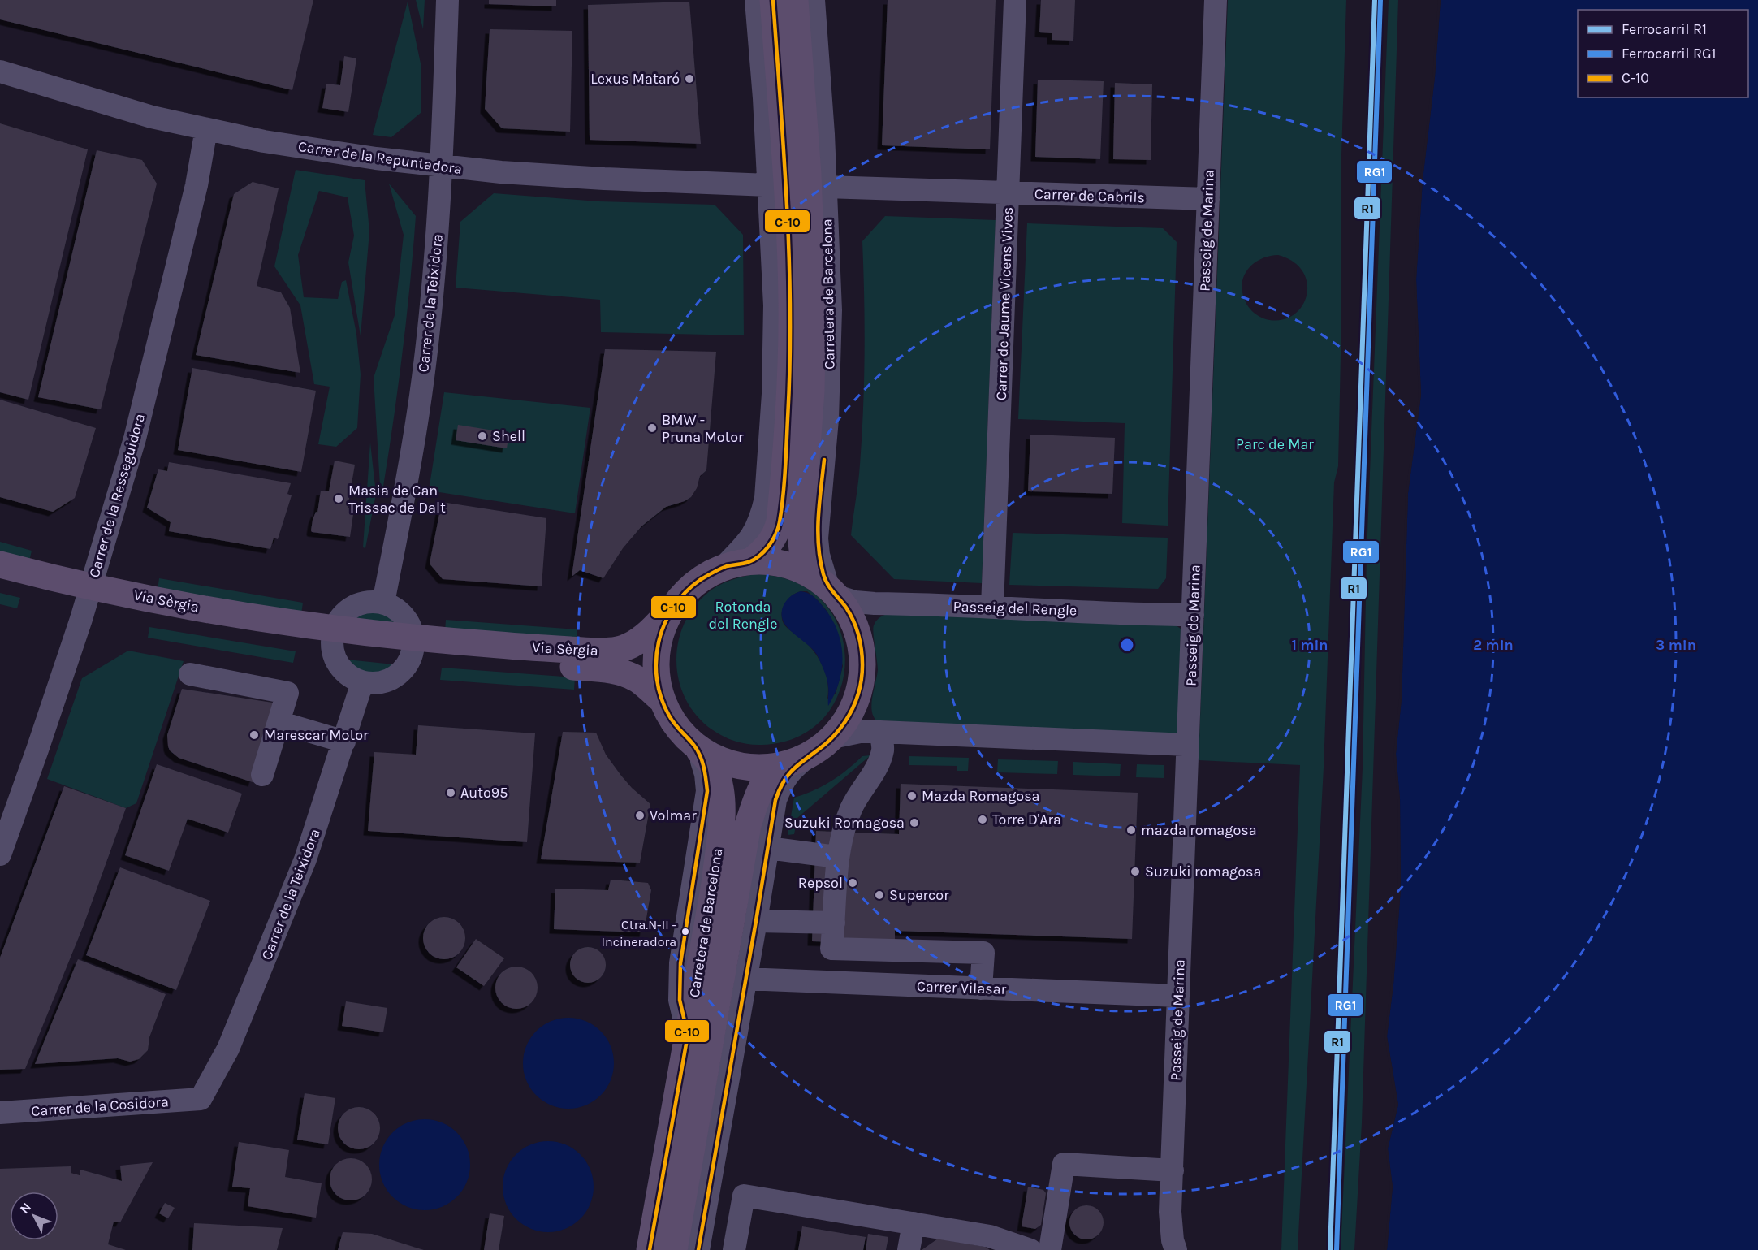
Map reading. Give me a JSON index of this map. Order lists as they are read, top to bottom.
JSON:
{
  "streets": {
    "main road": ["Carretera de Barcelona", "Via Sèrgia"],
    "street": [
      "Carrer de la Repuntadora",
      "Carrer de Cabrils",
      "Passeig de Marina",
      "Carrer de la Teixidora",
      "Carrer de Jaume Vicens Vives",
      "Carrer de la Resseguidora",
      "Passeig del Rengle",
      "Carrer Vilasar",
      "Carrer de la Cosidora"
    ]
  },
  "crossings": [
    ["Carrer de la Repuntadora", "Carrer de la Teixidora"],
    ["Carrer de la Repuntadora", "Carrer de la Resseguidora"],
    ["Carrer de Cabrils", "Passeig de Marina"],
    ["Carrer de Cabrils", "Carretera de Barcelona"],
    ["Carrer de Cabrils", "Carrer de Jaume Vicens Vives"],
    ["Passeig de Marina", "Passeig del Rengle"],
    ["Passeig de Marina", "Carrer Vilasar"],
    ["Carretera de Barcelona", "Passeig del Rengle"],
    ["Carrer de la Teixidora", "Carrer de la Cosidora"],
    ["Carrer de Jaume Vicens Vives", "Passeig del Rengle"],
    ["Carrer de la Resseguidora", "Via Sèrgia"]
  ],
  "parks": ["Parc de Mar", "Rotonda del Rengle"],
  "places": [
    "Lexus Mataró",
    "BMW - Pruna Motor",
    "Shell",
    "Masia de Can Trissac de Dalt",
    "Marescar Motor",
    "Auto95",
    "Mazda Romagosa",
    "Volmar",
    "Torre D'Ara",
    "Suzuki Romagosa",
    "mazda romagosa",
    "Suzuki romagosa",
    "Repsol",
    "Supercor",
    "Ctra.N-II - Incineradora"
  ],
  "lines": ["rail line R1", "rail line RG1", "transit line C-10"],
  "legend": ["Ferrocarril R1", "Ferrocarril RG1", "C-10"],
  "north": "top left",
  "rings": ["1 min", "2 min", "3 min"]
}
